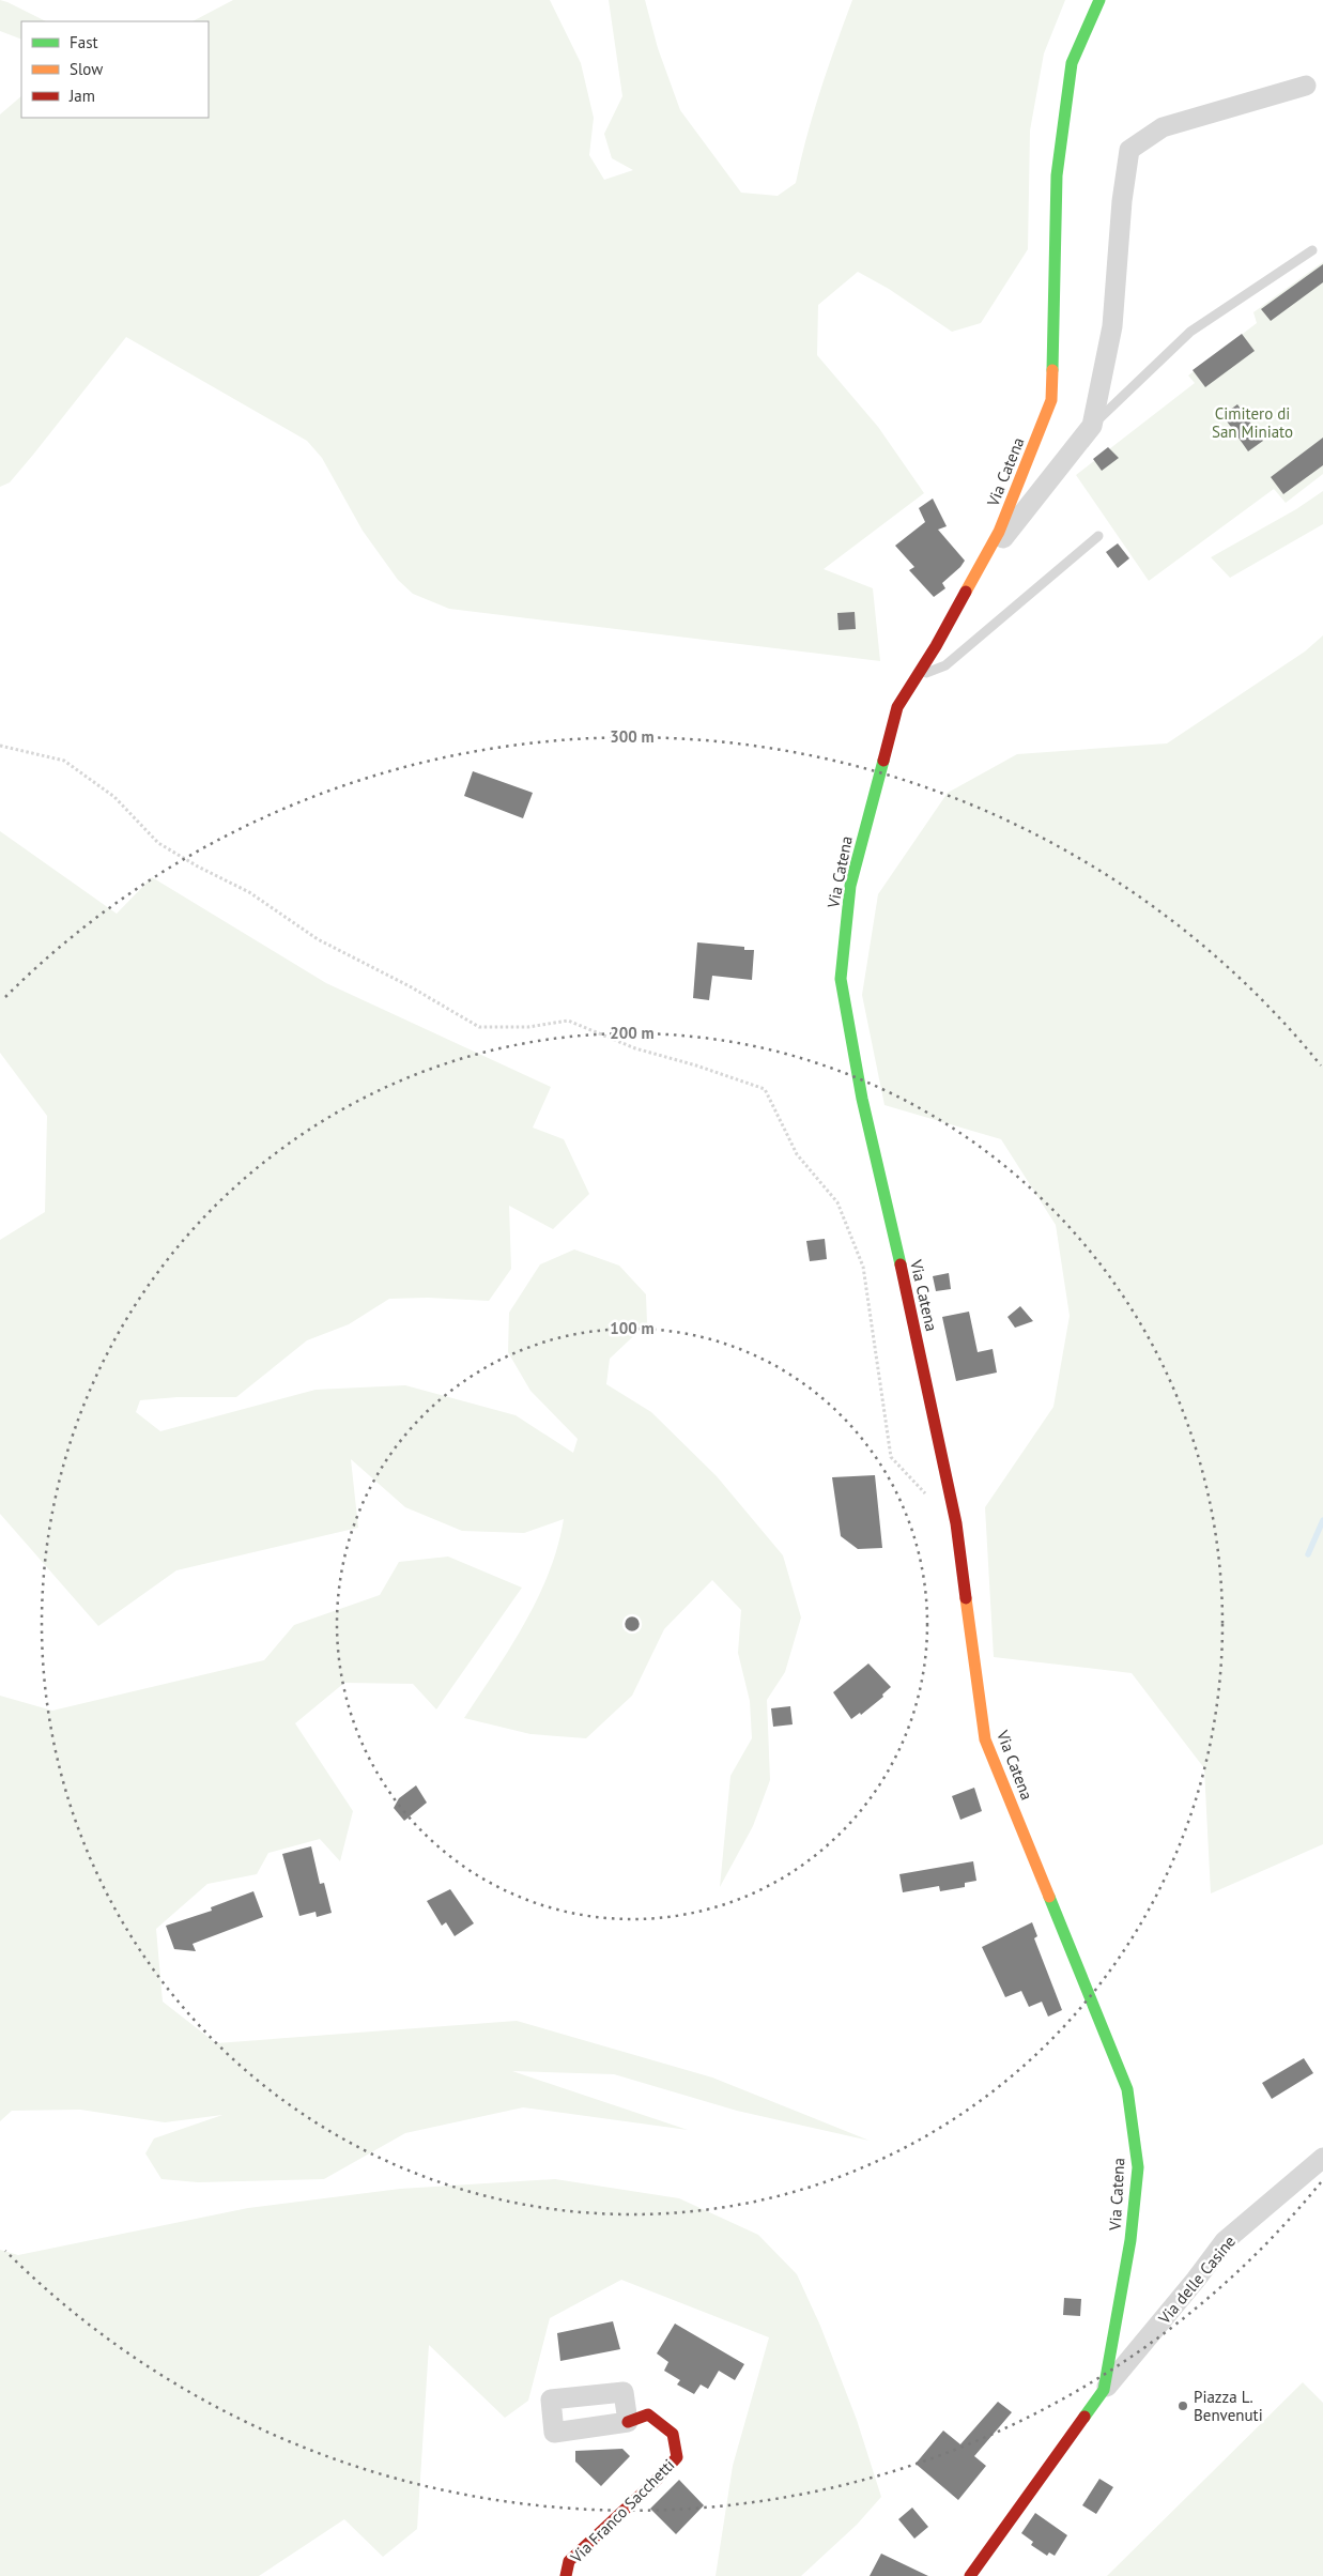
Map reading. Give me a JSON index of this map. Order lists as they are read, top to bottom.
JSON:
{
  "streets": {
    "street": ["Via Catena", "Via delle Casine", "Via Franco Sacchetti"]
  },
  "crossings": [
    ["Via Catena", "Via delle Casine"]
  ],
  "parks": ["Cimitero di San Miniato"],
  "places": ["Piazza L. Benvenuti"],
  "legend": ["Fast", "Slow", "Jam"],
  "rings": ["300 m", "200 m", "100 m"]
}
